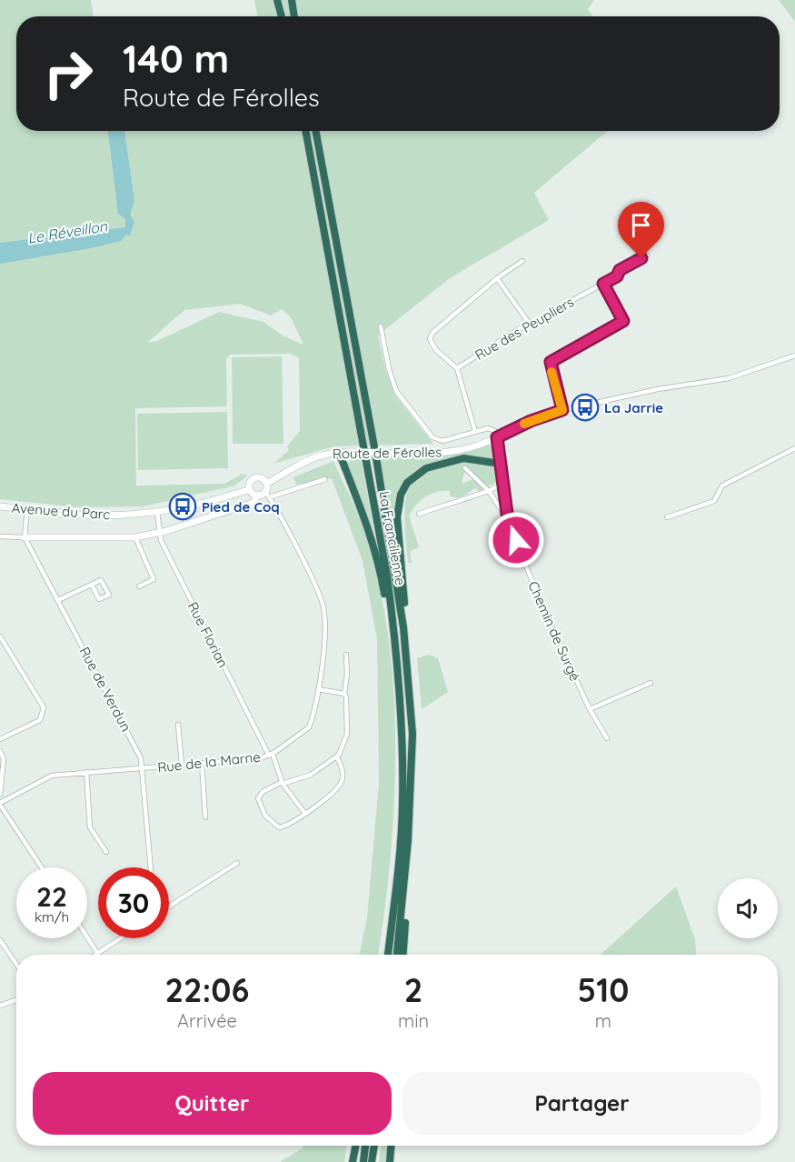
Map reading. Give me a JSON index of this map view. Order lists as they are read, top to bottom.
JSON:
{
  "streets": {
    "highway": ["La Francilienne"],
    "street": [
      "Rue des Peupliers",
      "Route de Férolles",
      "Avenue du Parc",
      "Chemin de Surgé",
      "Rue Florian",
      "Rue de Verdun",
      "Rue de la Marne"
    ]
  },
  "crossings": [
    ["Route de Férolles", "Avenue du Parc"],
    ["Route de Férolles", "Chemin de Surgé"],
    ["Route de Férolles", "Rue de la Marne"],
    ["Avenue du Parc", "Rue Florian"],
    ["Avenue du Parc", "Rue de la Marne"],
    ["Rue Florian", "Rue de la Marne"],
    ["Rue de Verdun", "Rue de la Marne"]
  ],
  "water": ["Le Réveillon"],
  "places": {
    "bus stop": ["La Jarrie", "Pied de Coq"]
  },
  "page": {
    "turn": ["140 m", "Route de Férolles"],
    "speed": "22 km/h",
    "limit": "30",
    "eta": [
      "22:06",
      "Arrivée",
      "2",
      "min",
      "510",
      "m"
    ],
    "buttons": ["Quitter", "Partager"]
  }
}
